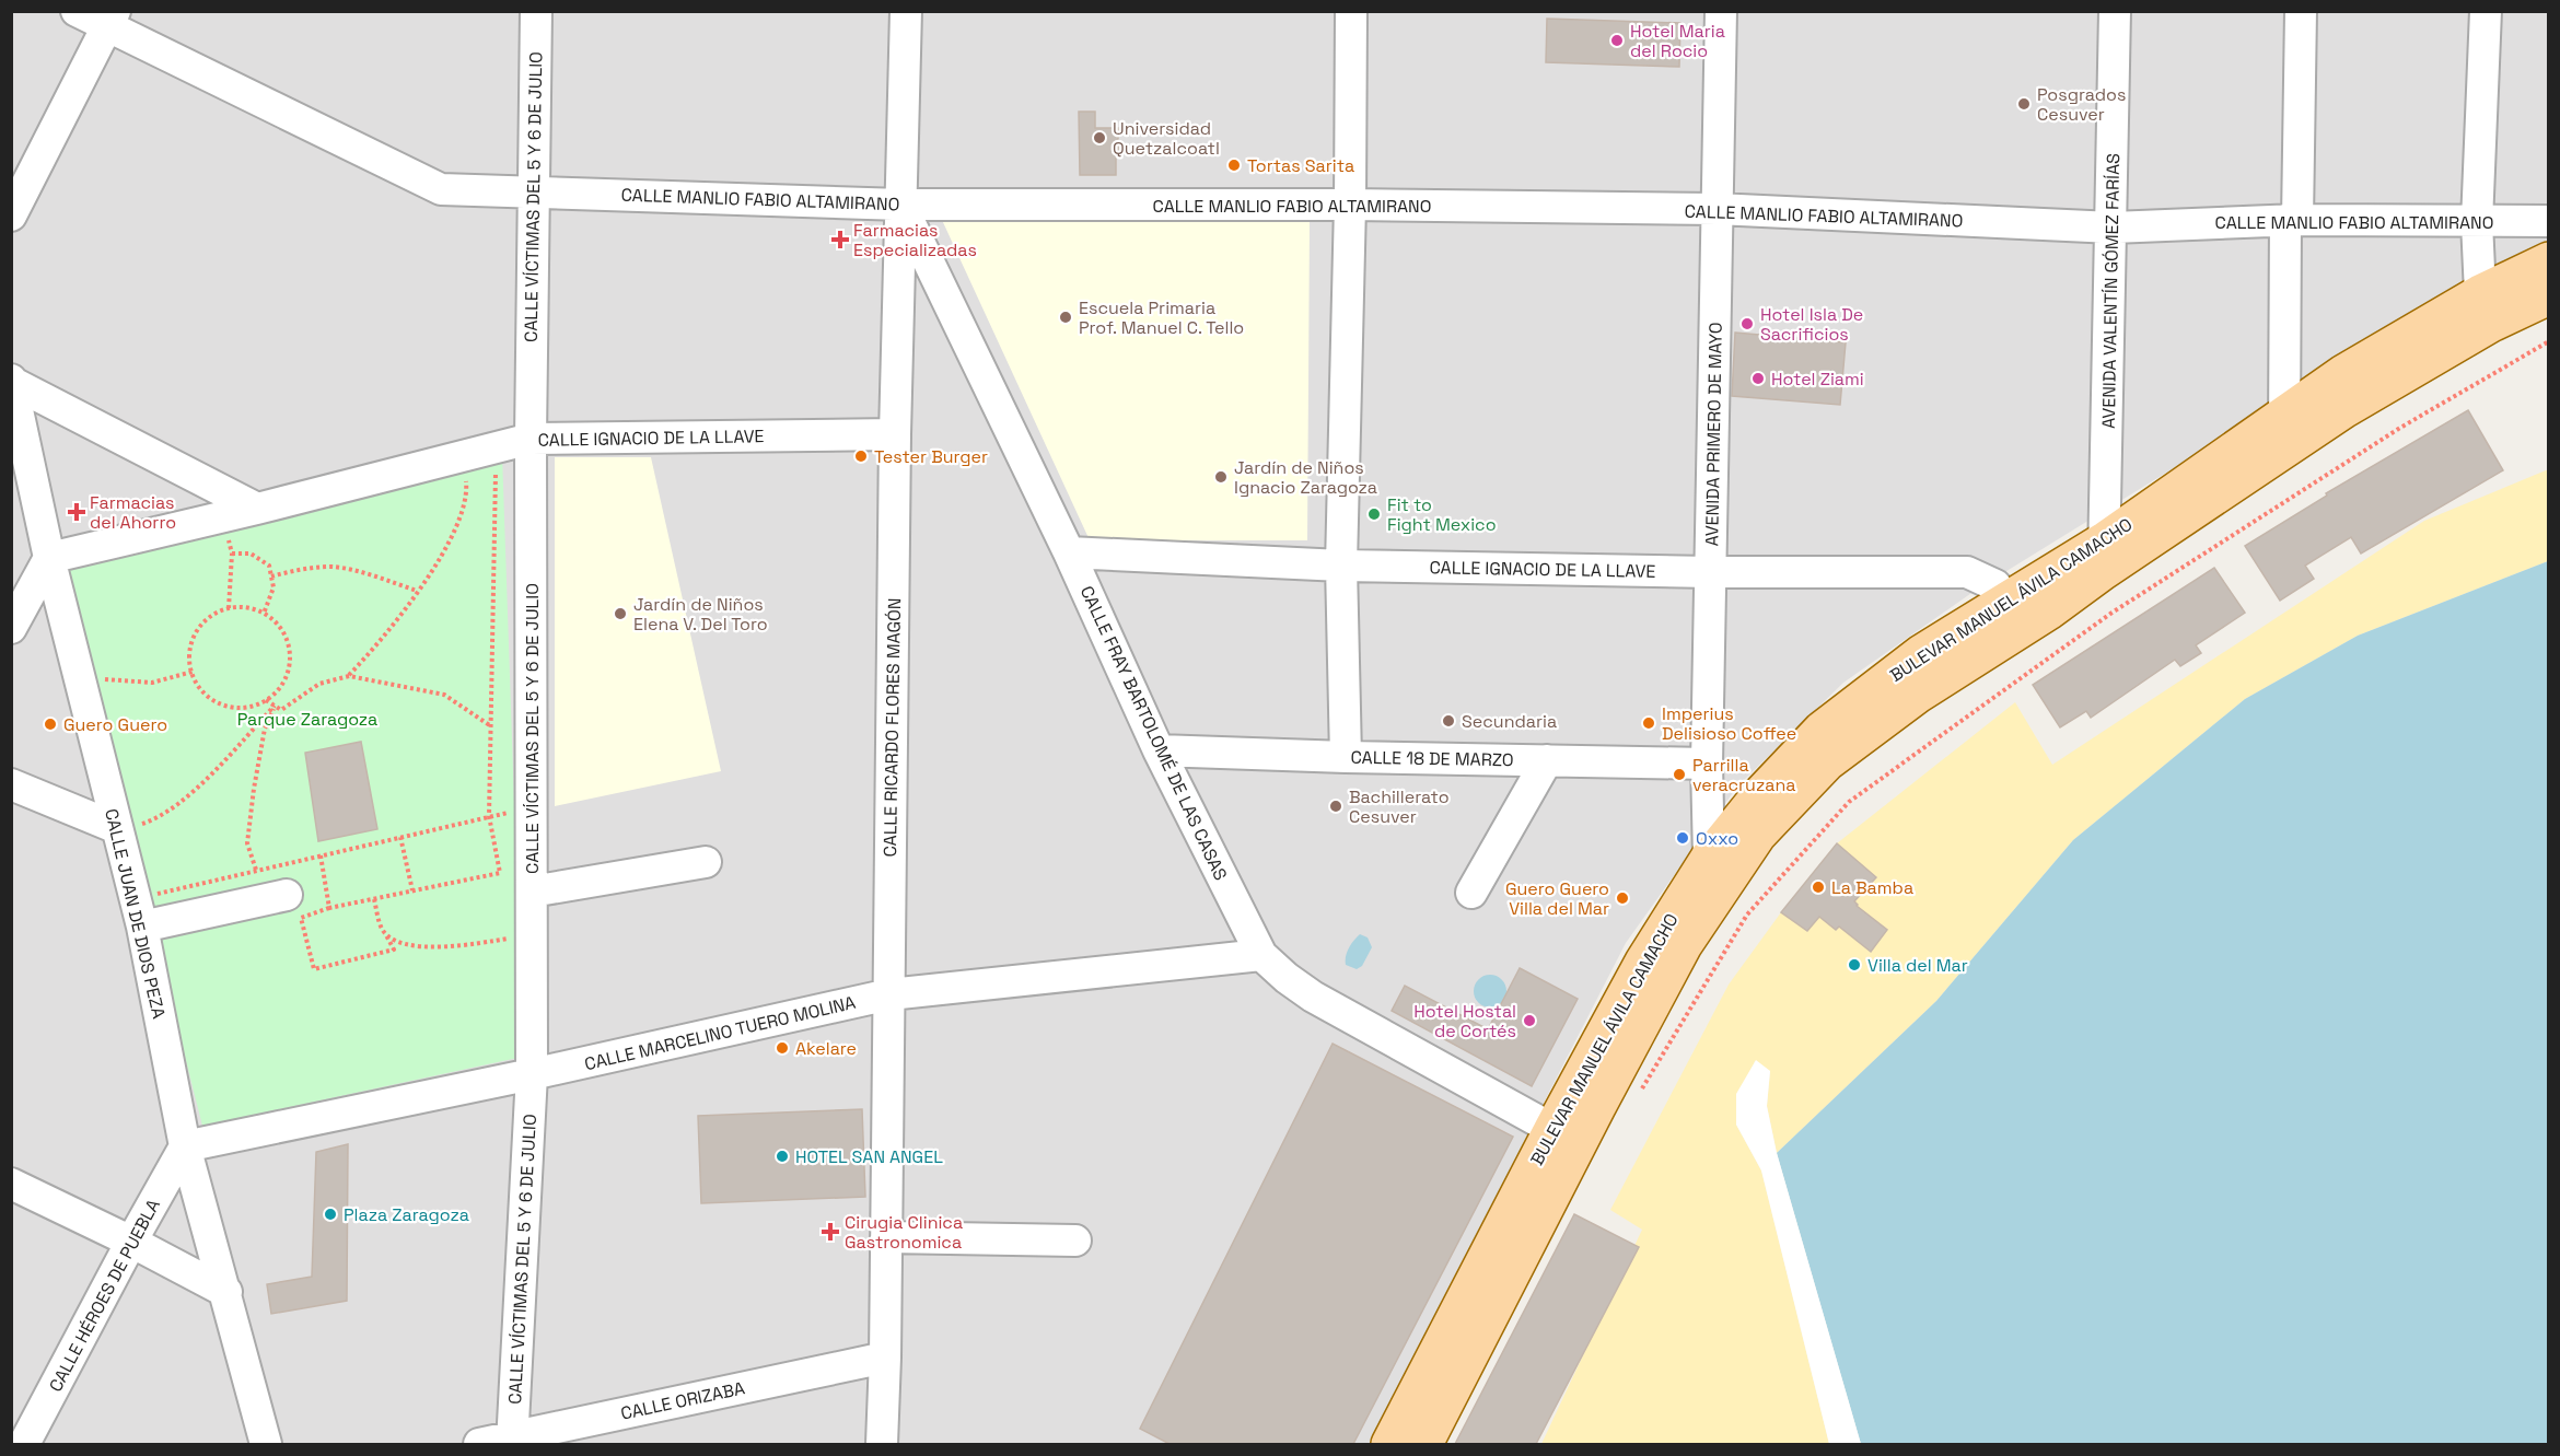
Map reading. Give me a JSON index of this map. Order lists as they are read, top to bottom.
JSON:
{
  "streets": {
    "main road": ["BULEVAR MANUEL ÁVILA CAMACHO"],
    "street": [
      "CALLE VÍCTIMAS DEL 5 Y 6 DE JULIO",
      "CALLE MANLIO FABIO ALTAMIRANO",
      "AVENIDA VALENTÍN GÓMEZ FARÍAS",
      "AVENIDA PRIMERO DE MAYO",
      "CALLE IGNACIO DE LA LLAVE",
      "CALLE RICARDO FLORES MAGÓN",
      "CALLE FRAY BARTOLOMÉ DE LAS CASAS",
      "CALLE 18 DE MARZO",
      "CALLE JUAN DE DIOS PEZA",
      "CALLE MARCELINO TUERO MOLINA",
      "CALLE HÉROES DE PUEBLA",
      "CALLE ORIZABA"
    ]
  },
  "crossings": [
    ["CALLE VÍCTIMAS DEL 5 Y 6 DE JULIO", "CALLE MANLIO FABIO ALTAMIRANO"],
    ["CALLE VÍCTIMAS DEL 5 Y 6 DE JULIO", "CALLE IGNACIO DE LA LLAVE"],
    ["CALLE VÍCTIMAS DEL 5 Y 6 DE JULIO", "CALLE MARCELINO TUERO MOLINA"],
    ["CALLE VÍCTIMAS DEL 5 Y 6 DE JULIO", "CALLE ORIZABA"],
    ["CALLE MANLIO FABIO ALTAMIRANO", "AVENIDA VALENTÍN GÓMEZ FARÍAS"],
    ["CALLE MANLIO FABIO ALTAMIRANO", "AVENIDA PRIMERO DE MAYO"],
    ["CALLE MANLIO FABIO ALTAMIRANO", "CALLE RICARDO FLORES MAGÓN"],
    ["CALLE MANLIO FABIO ALTAMIRANO", "CALLE FRAY BARTOLOMÉ DE LAS CASAS"],
    ["AVENIDA VALENTÍN GÓMEZ FARÍAS", "BULEVAR MANUEL ÁVILA CAMACHO"],
    ["AVENIDA PRIMERO DE MAYO", "CALLE IGNACIO DE LA LLAVE"],
    ["AVENIDA PRIMERO DE MAYO", "BULEVAR MANUEL ÁVILA CAMACHO"],
    ["AVENIDA PRIMERO DE MAYO", "CALLE 18 DE MARZO"],
    ["CALLE IGNACIO DE LA LLAVE", "BULEVAR MANUEL ÁVILA CAMACHO"],
    ["CALLE IGNACIO DE LA LLAVE", "CALLE RICARDO FLORES MAGÓN"],
    ["CALLE IGNACIO DE LA LLAVE", "CALLE FRAY BARTOLOMÉ DE LAS CASAS"],
    ["CALLE IGNACIO DE LA LLAVE", "CALLE JUAN DE DIOS PEZA"],
    ["BULEVAR MANUEL ÁVILA CAMACHO", "CALLE FRAY BARTOLOMÉ DE LAS CASAS"],
    ["CALLE RICARDO FLORES MAGÓN", "CALLE FRAY BARTOLOMÉ DE LAS CASAS"],
    ["CALLE RICARDO FLORES MAGÓN", "CALLE MARCELINO TUERO MOLINA"],
    ["CALLE RICARDO FLORES MAGÓN", "CALLE ORIZABA"],
    ["CALLE FRAY BARTOLOMÉ DE LAS CASAS", "CALLE 18 DE MARZO"],
    ["CALLE FRAY BARTOLOMÉ DE LAS CASAS", "CALLE MARCELINO TUERO MOLINA"],
    ["CALLE JUAN DE DIOS PEZA", "CALLE MARCELINO TUERO MOLINA"],
    ["CALLE JUAN DE DIOS PEZA", "CALLE HÉROES DE PUEBLA"],
    ["CALLE MARCELINO TUERO MOLINA", "CALLE HÉROES DE PUEBLA"]
  ],
  "parks": ["Parque Zaragoza"],
  "places": {
    "other": [
      "Hotel Maria del Rocio",
      "Posgrados Cesuver",
      "Universidad Quetzalcoatl",
      "Tortas Sarita",
      "Escuela Primaria Prof. Manuel C. Tello",
      "Hotel Isla De Sacrificios",
      "Hotel Ziami",
      "Tester Burger",
      "Jardín de Niños Ignacio Zaragoza",
      "Fit to Fight Mexico",
      "Jardín de Niños Elena V. Del Toro",
      "Secundaria",
      "Imperius Delisioso Coffee",
      "Guero Guero",
      "Parrilla veracruzana",
      "Bachillerato Cesuver",
      "Oxxo",
      "La Bamba",
      "Guero Guero Villa del Mar",
      "Villa del Mar",
      "Hotel Hostal de Cortés",
      "Akelare",
      "HOTEL SAN ANGEL",
      "Plaza Zaragoza"
    ],
    "health": ["Farmacias Especializadas", "Farmacias del Ahorro", "Cirugia Clinica Gastronomica"]
  }
}
